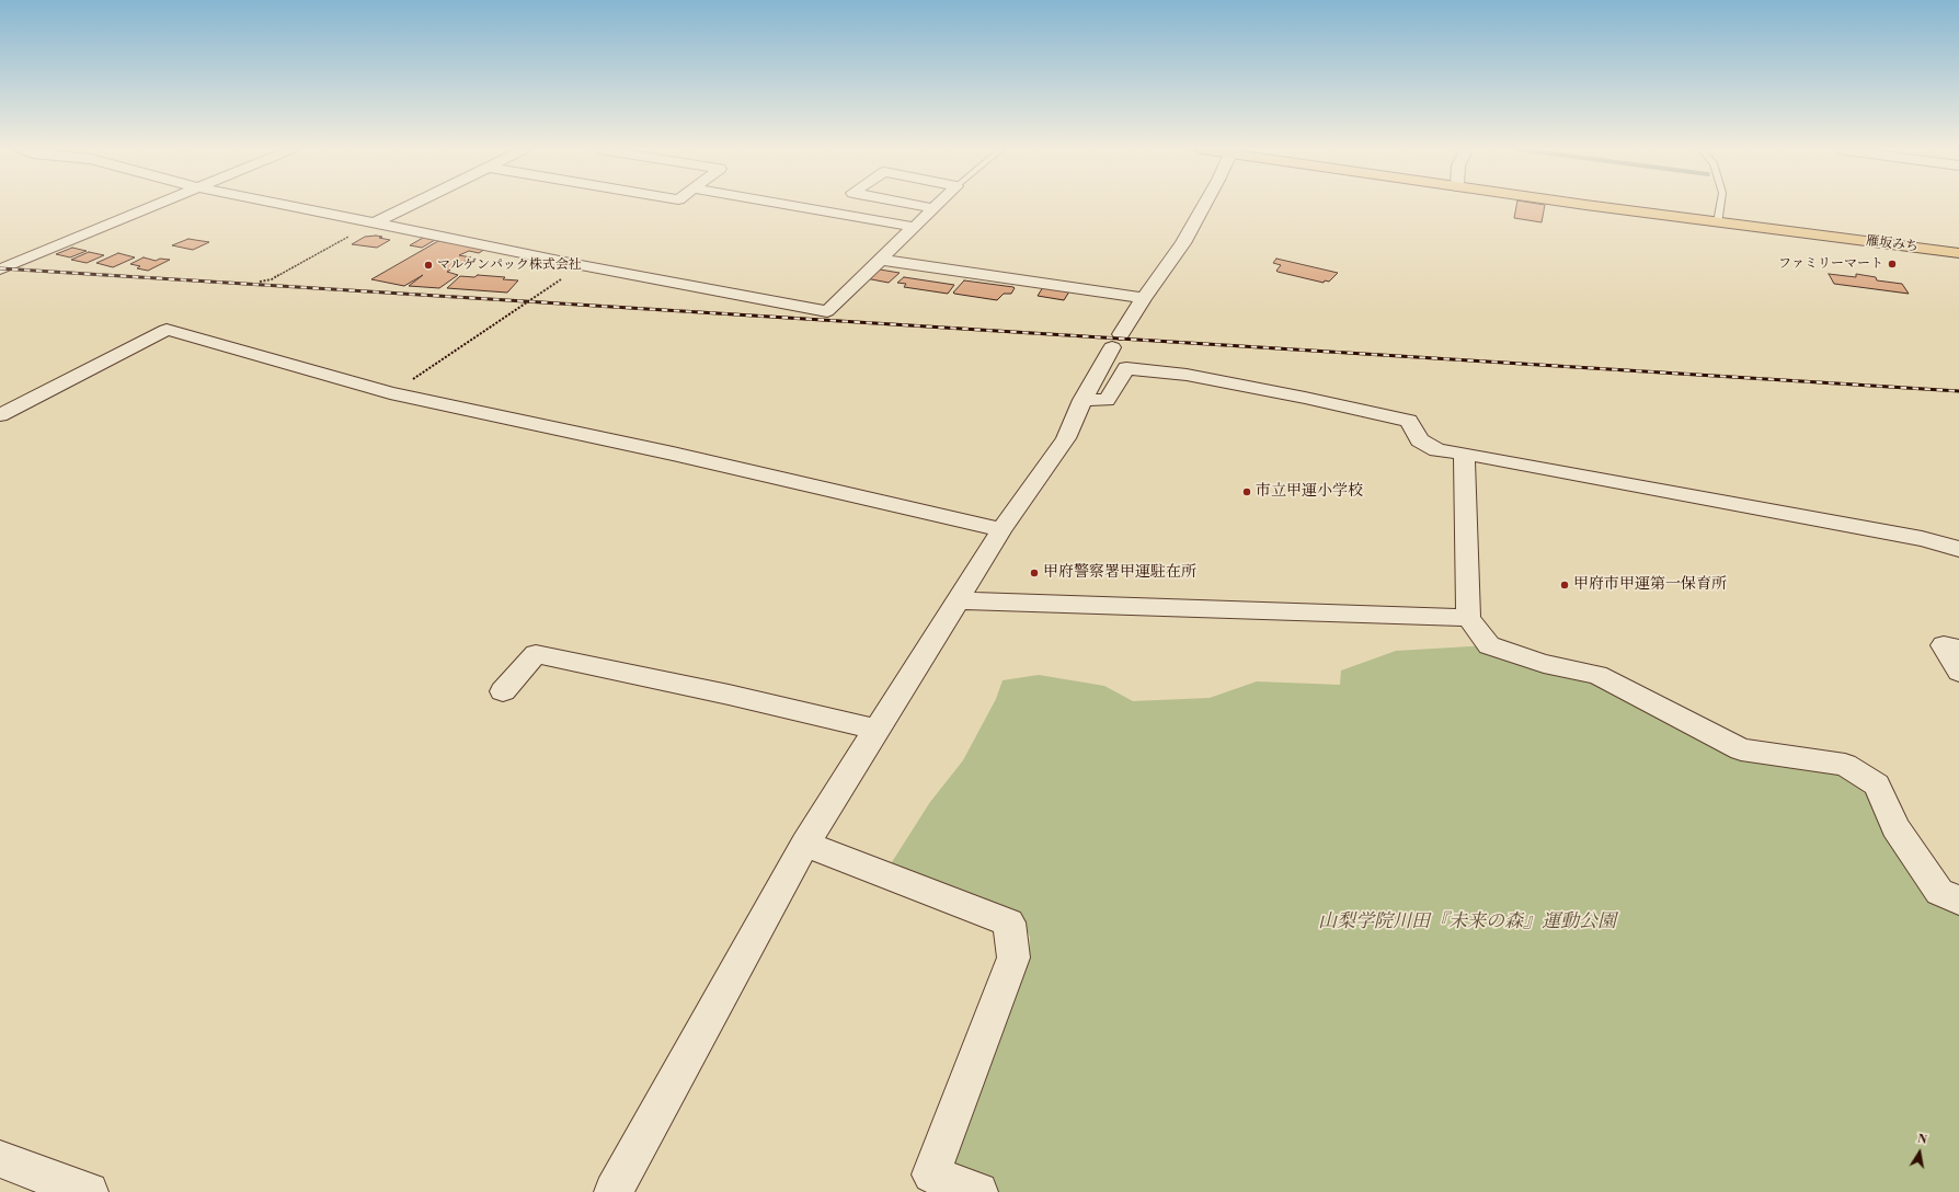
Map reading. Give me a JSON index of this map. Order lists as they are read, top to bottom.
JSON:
{
  "streets": {
    "highway": ["雁坂みち"]
  },
  "parks": ["山梨学院川田『未来の森』運動公園"],
  "places": [
    "ファミリーマート",
    "マルゲンパック株式会社",
    "市立甲運小学校",
    "甲府警察署甲運駐在所",
    "甲府市甲運第一保育所"
  ],
  "north": "top"
}
